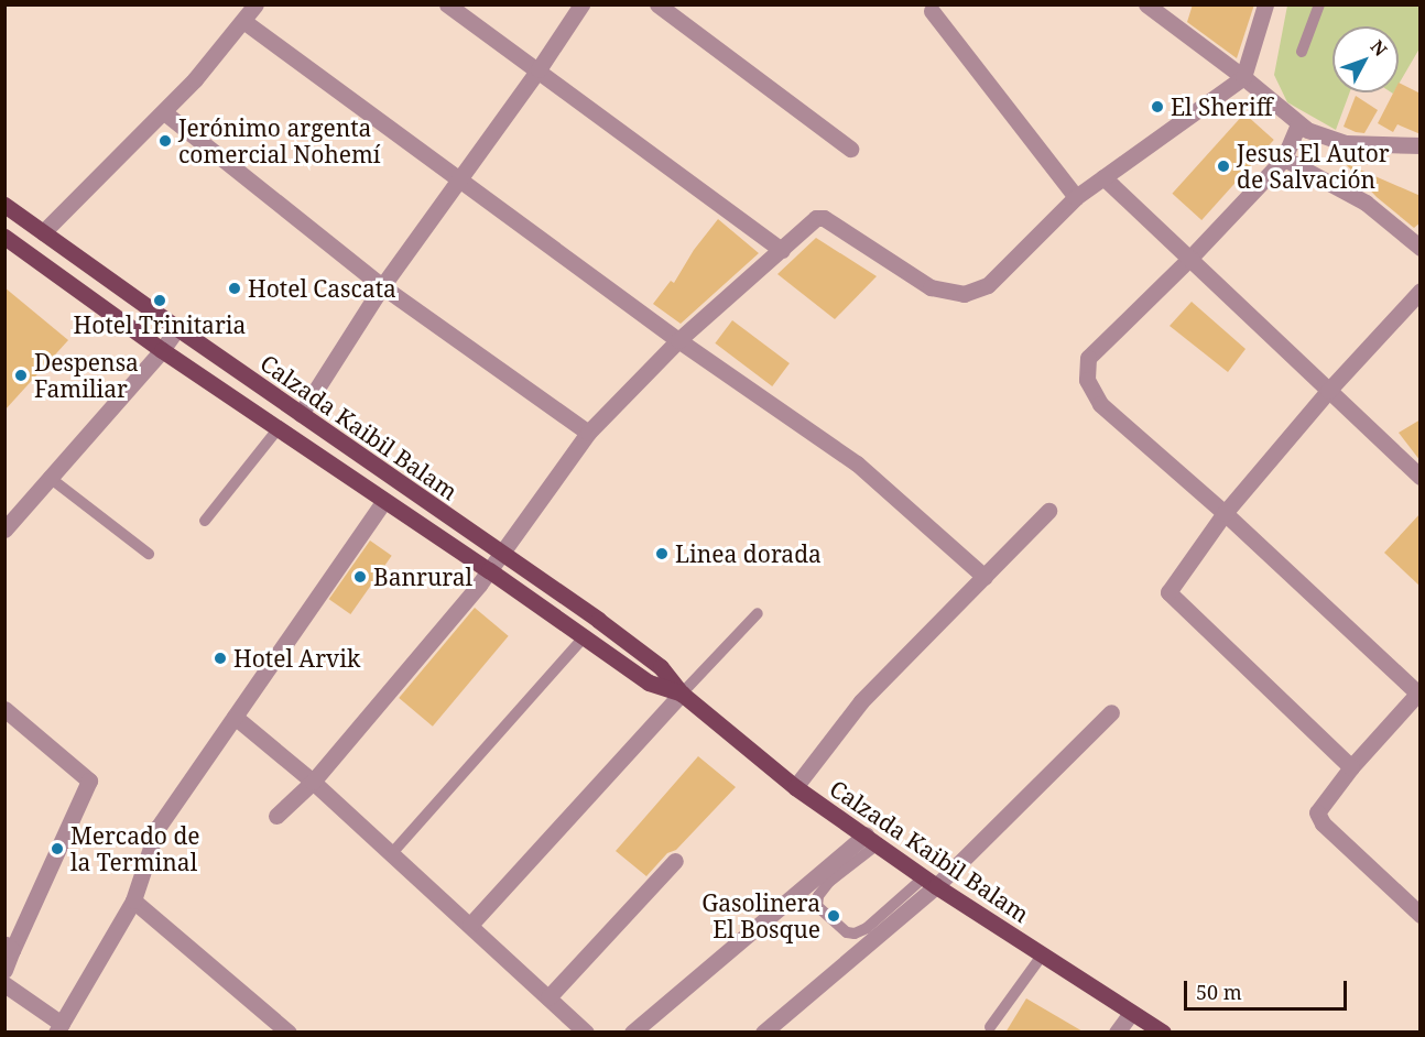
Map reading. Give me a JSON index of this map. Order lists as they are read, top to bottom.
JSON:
{
  "streets": {
    "main road": ["Calzada Kaibil Balam"]
  },
  "places": [
    "El Sheriff",
    "Jerónimo argenta comercial Nohemí",
    "Jesus El Autor de Salvación",
    "Hotel Cascata",
    "Hotel Trinitaria",
    "Despensa Familiar",
    "Linea dorada",
    "Banrural",
    "Hotel Arvik",
    "Mercado de la Terminal",
    "Gasolinera El Bosque"
  ],
  "scale_bar": "50 m",
  "north": "top right"
}
